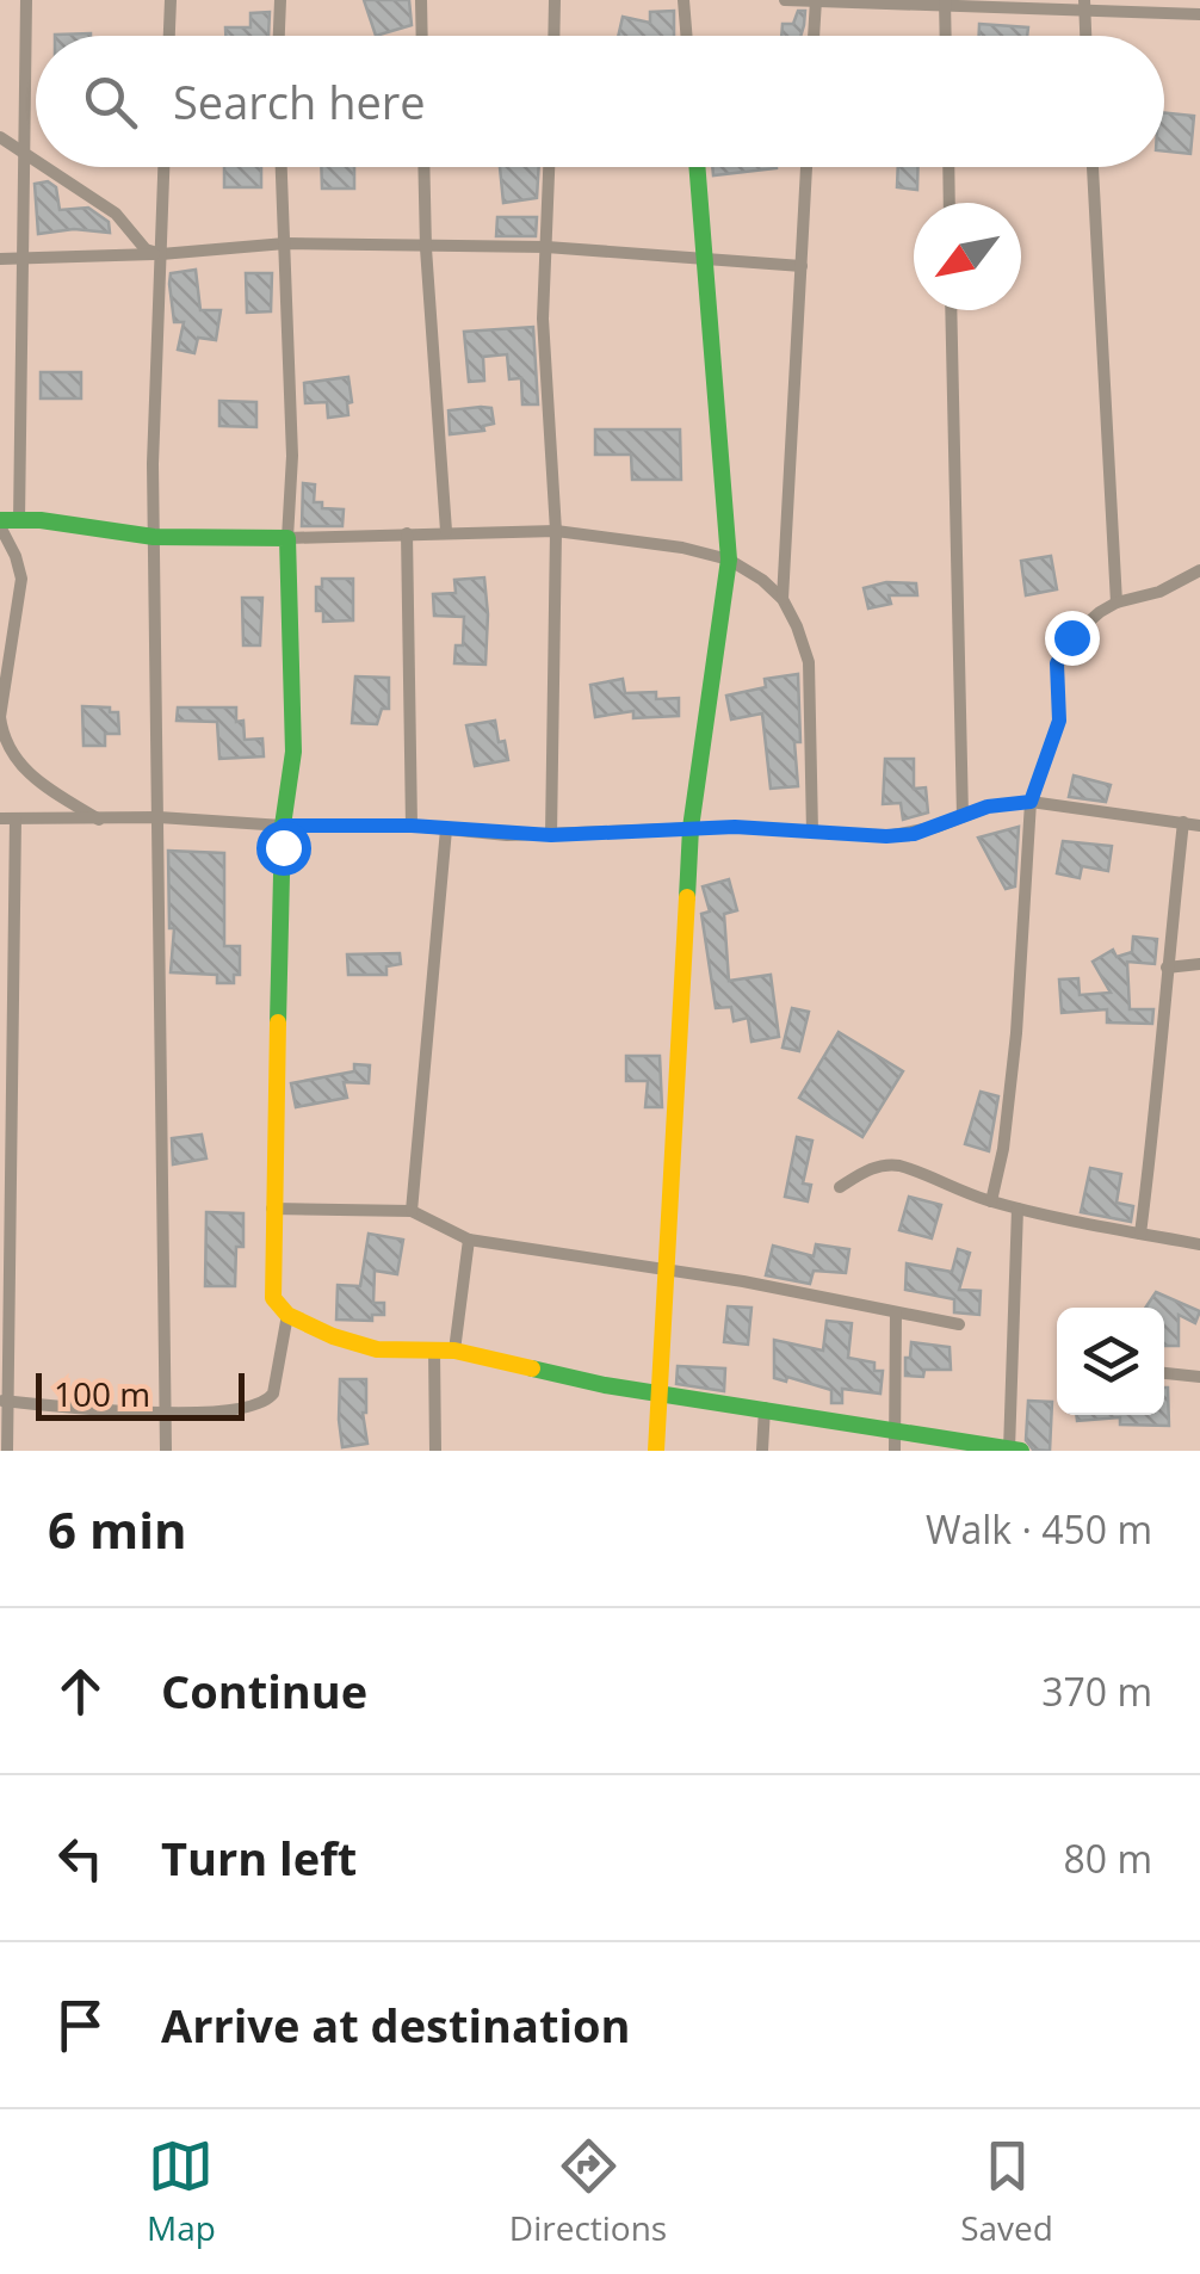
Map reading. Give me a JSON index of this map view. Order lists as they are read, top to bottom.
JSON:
{
  "scale_bar": "100 m",
  "north": "bottom left",
  "page": {
    "search": "Search here",
    "scale": "100 m",
    "heading": ["6 min", "Walk · 450 m"],
    "list": [
      ["Continue", "370 m"],
      ["Turn left", "80 m"],
      "Arrive at destination"
    ],
    "nav": ["Map", "Directions", "Saved"]
  }
}
